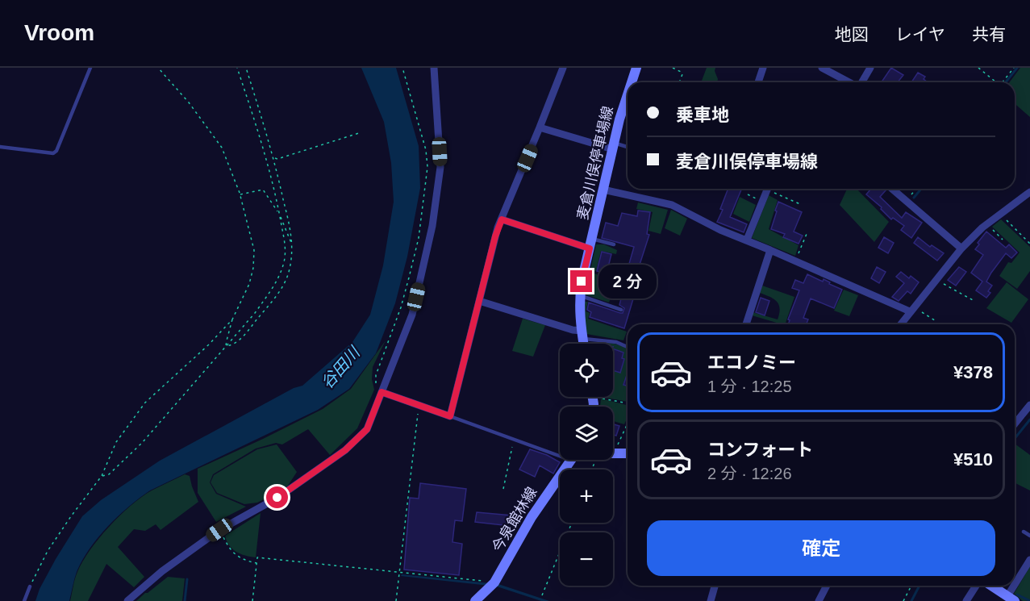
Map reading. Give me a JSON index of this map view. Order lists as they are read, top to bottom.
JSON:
{
  "streets": {
    "main road": ["麦倉川俣停車場線", "今泉館林線"]
  },
  "water": ["谷田川"],
  "page": {
    "header": "Vroom",
    "nav": ["地図", "レイヤ", "共有"],
    "banner": ["乗車地", "麦倉川俣停車場線"],
    "bubble": "2 分",
    "list": [
      {
        "name": "エコノミー",
        "note": "1 分 · 12:25",
        "value": "¥378"
      },
      {
        "name": "コンフォート",
        "note": "2 分 · 12:26",
        "value": "¥510"
      }
    ],
    "map_buttons": ["+", "−"],
    "buttons": "確定"
  }
}
